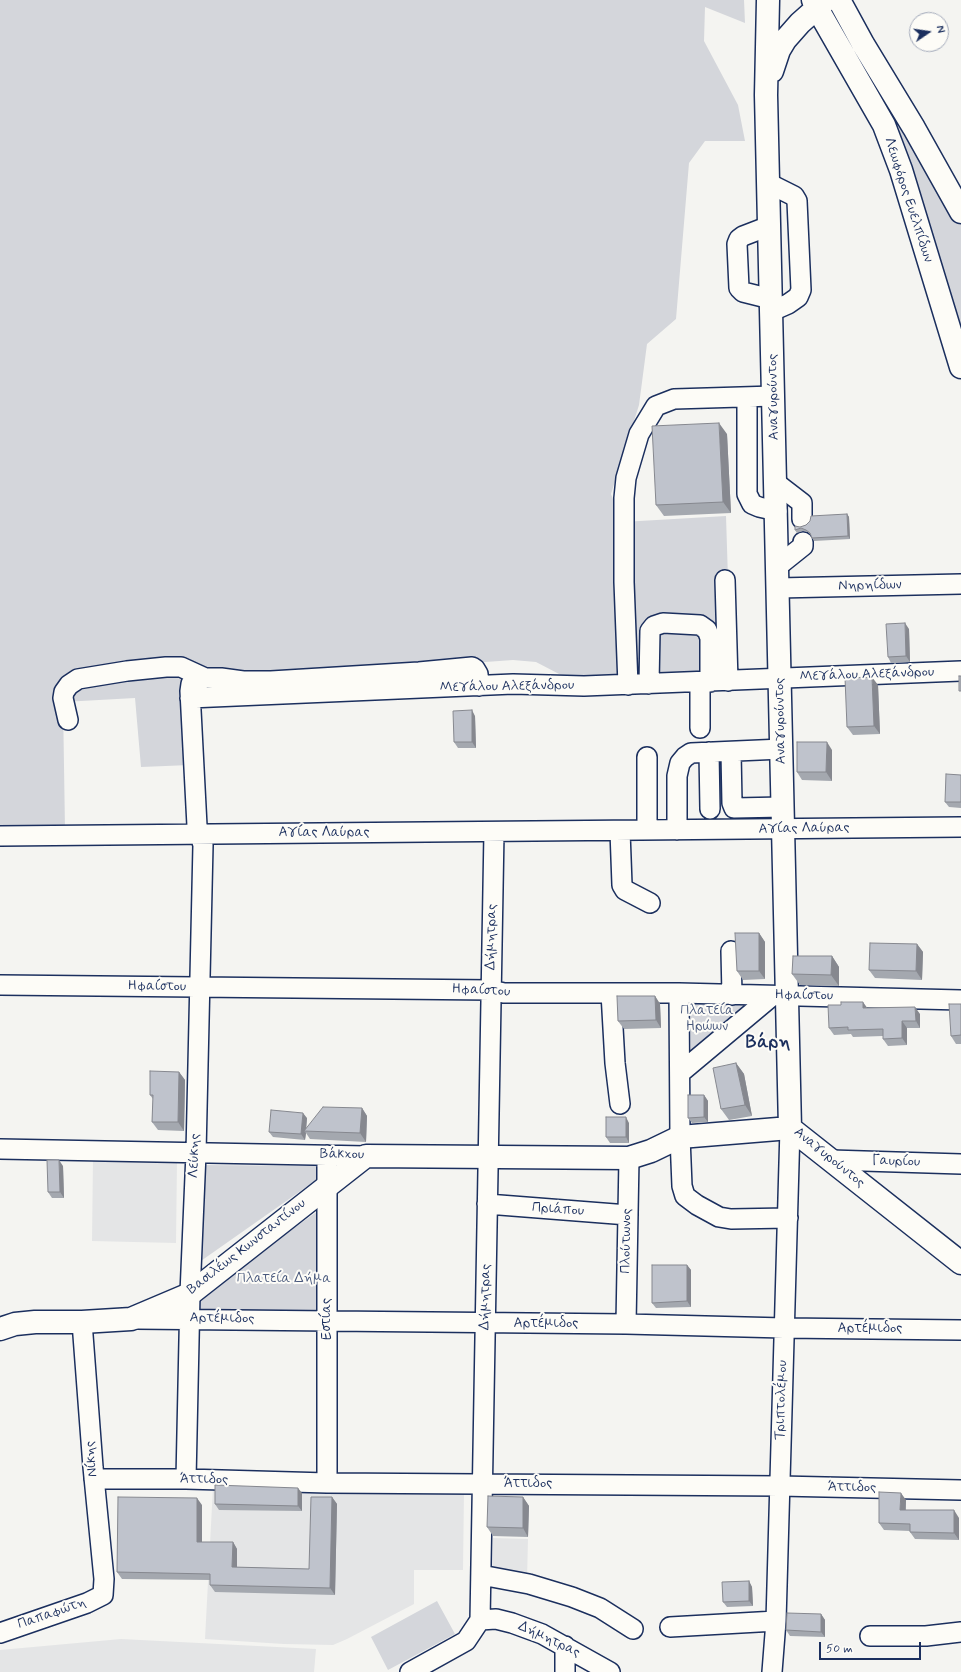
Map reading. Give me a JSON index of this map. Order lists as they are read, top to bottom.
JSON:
{
  "streets": {
    "main road": [
      "Λεωφόρος Ευελπίδων",
      "Αναγυρούντος",
      "Βάκχου",
      "Βασιλέως Κωνσταντίνου"
    ],
    "street": [
      "Νηρηίδων",
      "Μεγάλου Αλεξάνδρου",
      "Αγίας Λαύρας",
      "Δήμητρας",
      "Ηφαίστου",
      "Λεύκης",
      "Γαυρίου",
      "Πριάπου",
      "Πλούτωνος",
      "Αρτέμιδος",
      "Εστίας",
      "Τριπτολέμου",
      "Νίκης",
      "Άττιδος",
      "Παπαφώτη"
    ]
  },
  "crossings": [
    ["Λεωφόρος Ευελπίδων", "Αναγυρούντος"],
    ["Αναγυρούντος", "Νηρηίδων"],
    ["Αναγυρούντος", "Μεγάλου Αλεξάνδρου"],
    ["Αναγυρούντος", "Αγίας Λαύρας"],
    ["Αναγυρούντος", "Ηφαίστου"],
    ["Αναγυρούντος", "Γαυρίου"],
    ["Αναγυρούντος", "Τριπτολέμου"],
    ["Αγίας Λαύρας", "Δήμητρας"],
    ["Αγίας Λαύρας", "Λεύκης"],
    ["Δήμητρας", "Ηφαίστου"],
    ["Δήμητρας", "Βάκχου"],
    ["Δήμητρας", "Πριάπου"],
    ["Δήμητρας", "Αρτέμιδος"],
    ["Δήμητρας", "Άττιδος"],
    ["Ηφαίστου", "Λεύκης"],
    ["Βάκχου", "Λεύκης"],
    ["Βάκχου", "Πλούτωνος"],
    ["Βάκχου", "Βασιλέως Κωνσταντίνου"],
    ["Βάκχου", "Εστίας"],
    ["Λεύκης", "Βασιλέως Κωνσταντίνου"],
    ["Λεύκης", "Αρτέμιδος"],
    ["Λεύκης", "Άττιδος"],
    ["Πριάπου", "Πλούτωνος"],
    ["Πλούτωνος", "Αρτέμιδος"],
    ["Βασιλέως Κωνσταντίνου", "Αρτέμιδος"],
    ["Βασιλέως Κωνσταντίνου", "Εστίας"],
    ["Βασιλέως Κωνσταντίνου", "Νίκης"],
    ["Αρτέμιδος", "Εστίας"],
    ["Αρτέμιδος", "Τριπτολέμου"],
    ["Εστίας", "Άττιδος"],
    ["Τριπτολέμου", "Άττιδος"],
    ["Νίκης", "Άττιδος"],
    ["Νίκης", "Παπαφώτη"]
  ],
  "districts": ["Βάρη"],
  "parks": ["Πλατεία Ηρώων", "Πλατεία Δήμα"],
  "scale_bar": "50 m",
  "north": "right"
}
